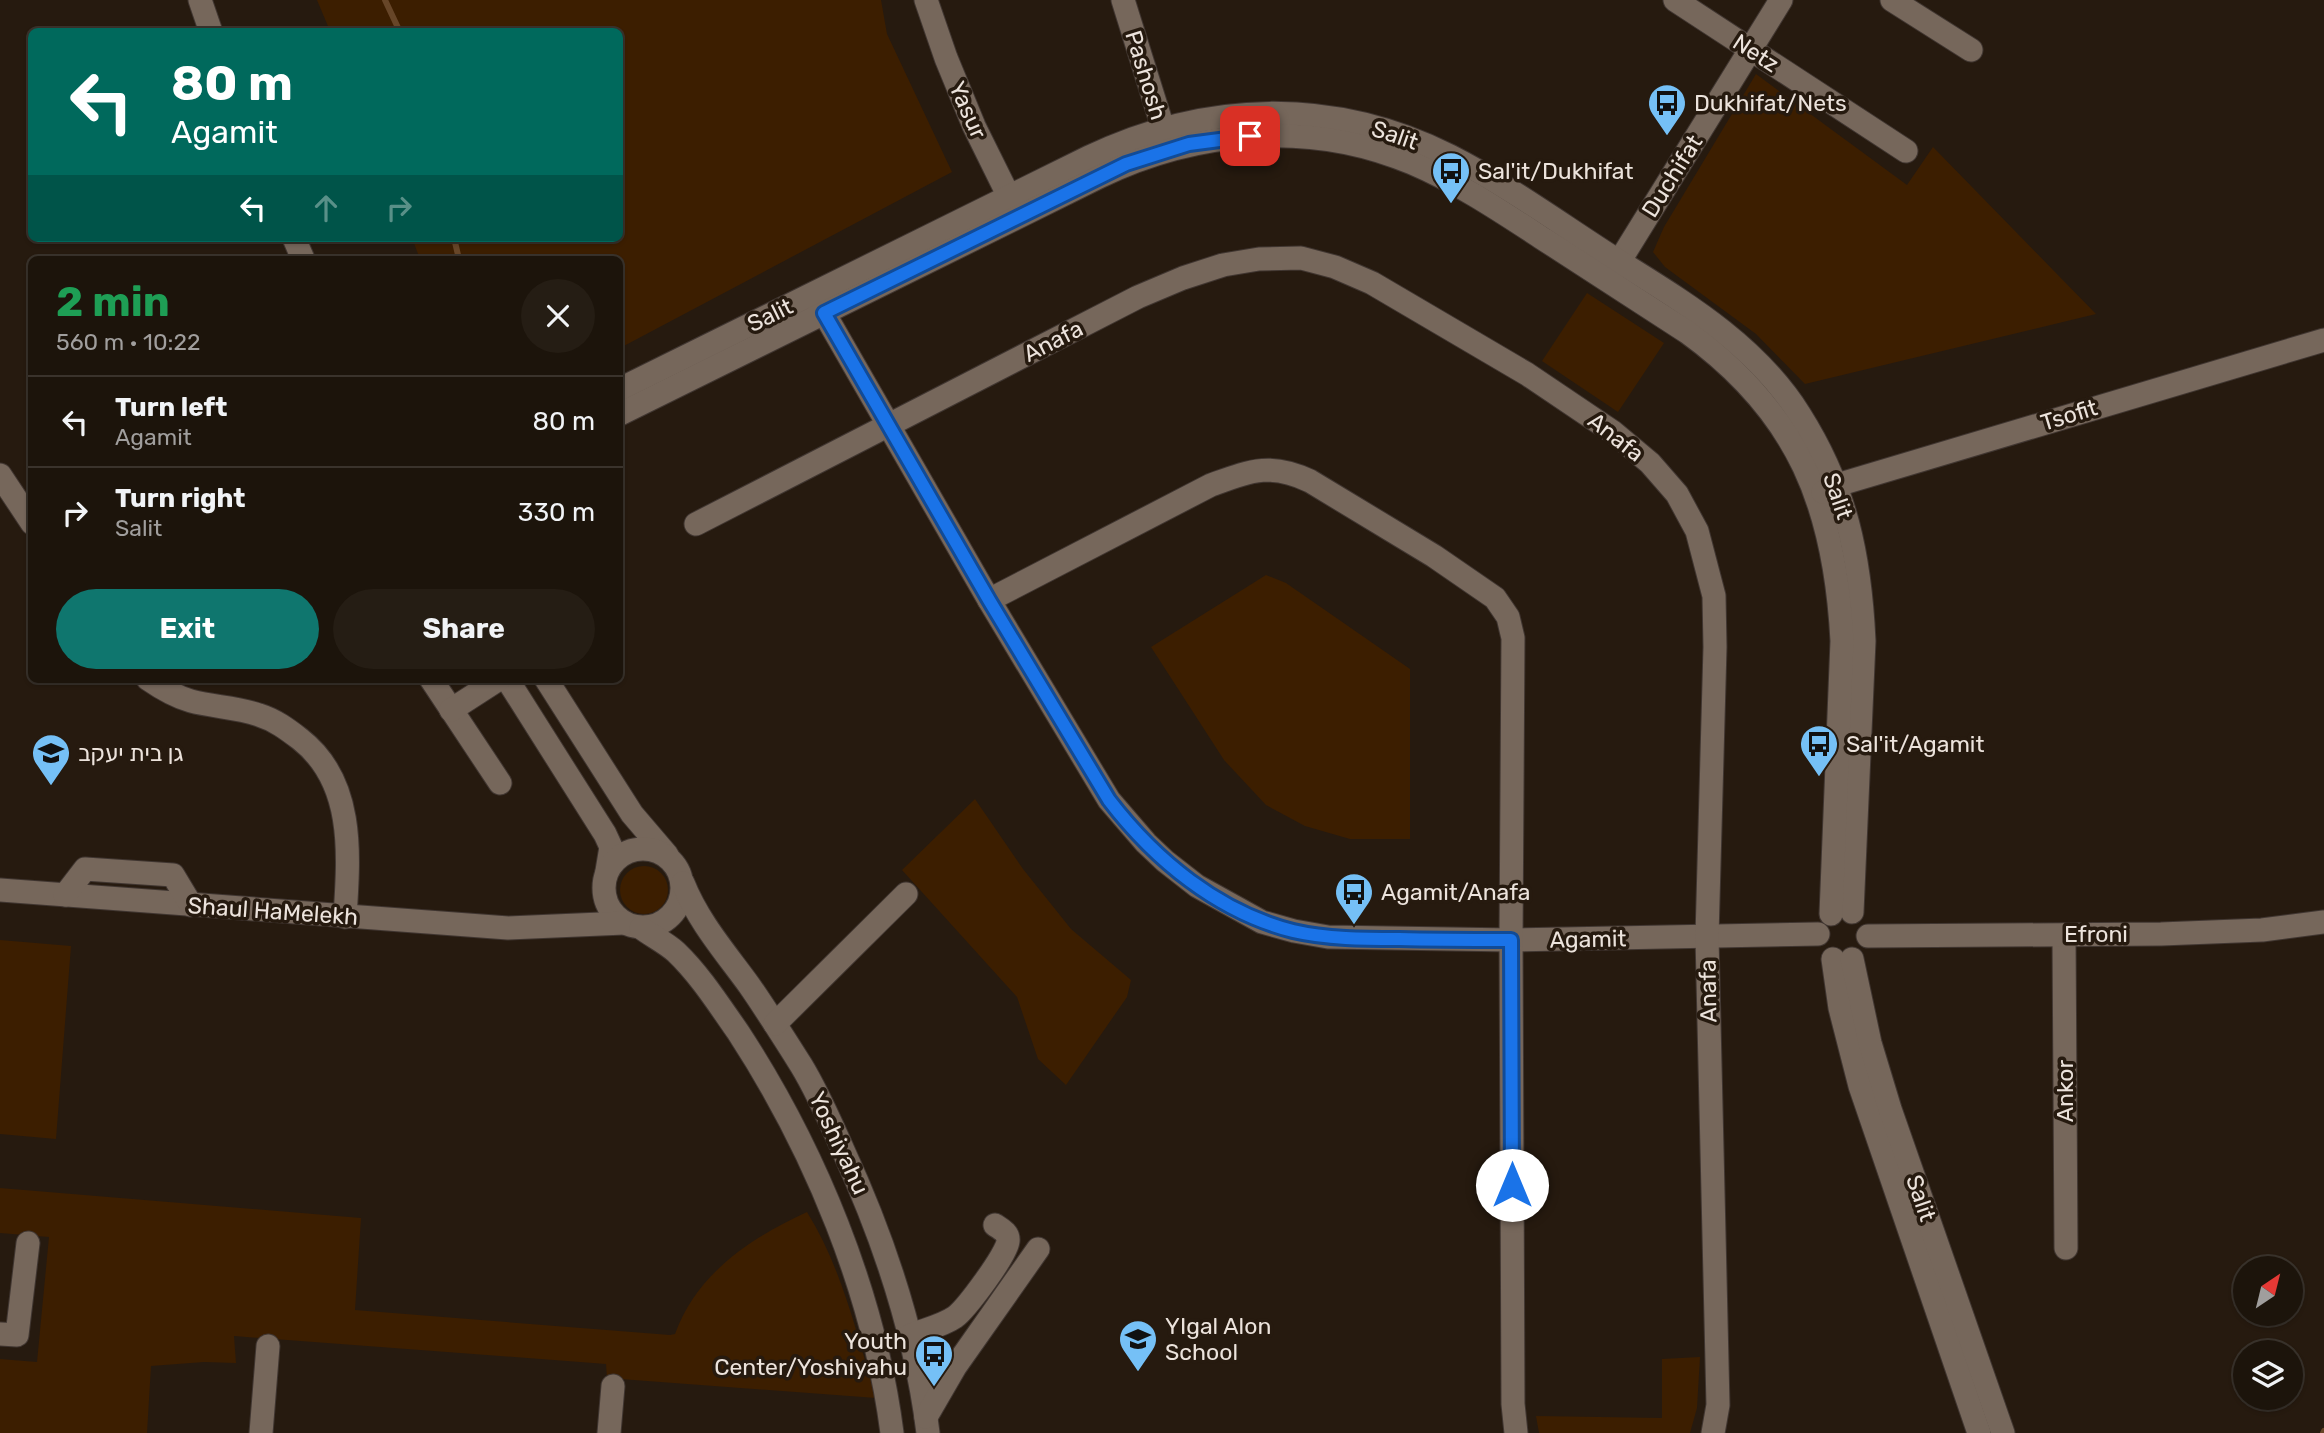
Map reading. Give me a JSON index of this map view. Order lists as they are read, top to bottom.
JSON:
{
  "streets": {
    "street": [
      "Netz",
      "Pashosh",
      "Yasur",
      "Salit",
      "Duchifat",
      "Anafa",
      "Tsofit",
      "Shaul HaMelekh",
      "Efroni",
      "Agamit",
      "Ankor",
      "Yoshiyahu"
    ]
  },
  "crossings": [
    ["Netz", "Duchifat"],
    ["Pashosh", "Salit"],
    ["Yasur", "Salit"],
    ["Salit", "Duchifat"],
    ["Salit", "Tsofit"],
    ["Salit", "Efroni"],
    ["Salit", "Agamit"],
    ["Anafa", "Agamit"],
    ["Shaul HaMelekh", "Yoshiyahu"],
    ["Efroni", "Agamit"],
    ["Efroni", "Ankor"]
  ],
  "places": {
    "bus stop": [
      "Dukhifat/Nets",
      "Sal'it/Dukhifat",
      "Sal'it/Agamit",
      "Agamit/Anafa",
      "Youth Center/Yoshiyahu"
    ],
    "school or university": ["גן בית יעקב", "YIgal Alon School"]
  },
  "north": "top right",
  "page": {
    "turn": ["80 m", "Agamit"],
    "heading": ["2 min", "560 m · 10:22"],
    "list": [
      {
        "name": "Turn left",
        "note": "Agamit",
        "value": "80 m"
      },
      {
        "name": "Turn right",
        "note": "Salit",
        "value": "330 m"
      }
    ],
    "buttons": ["Exit", "Share"]
  }
}
